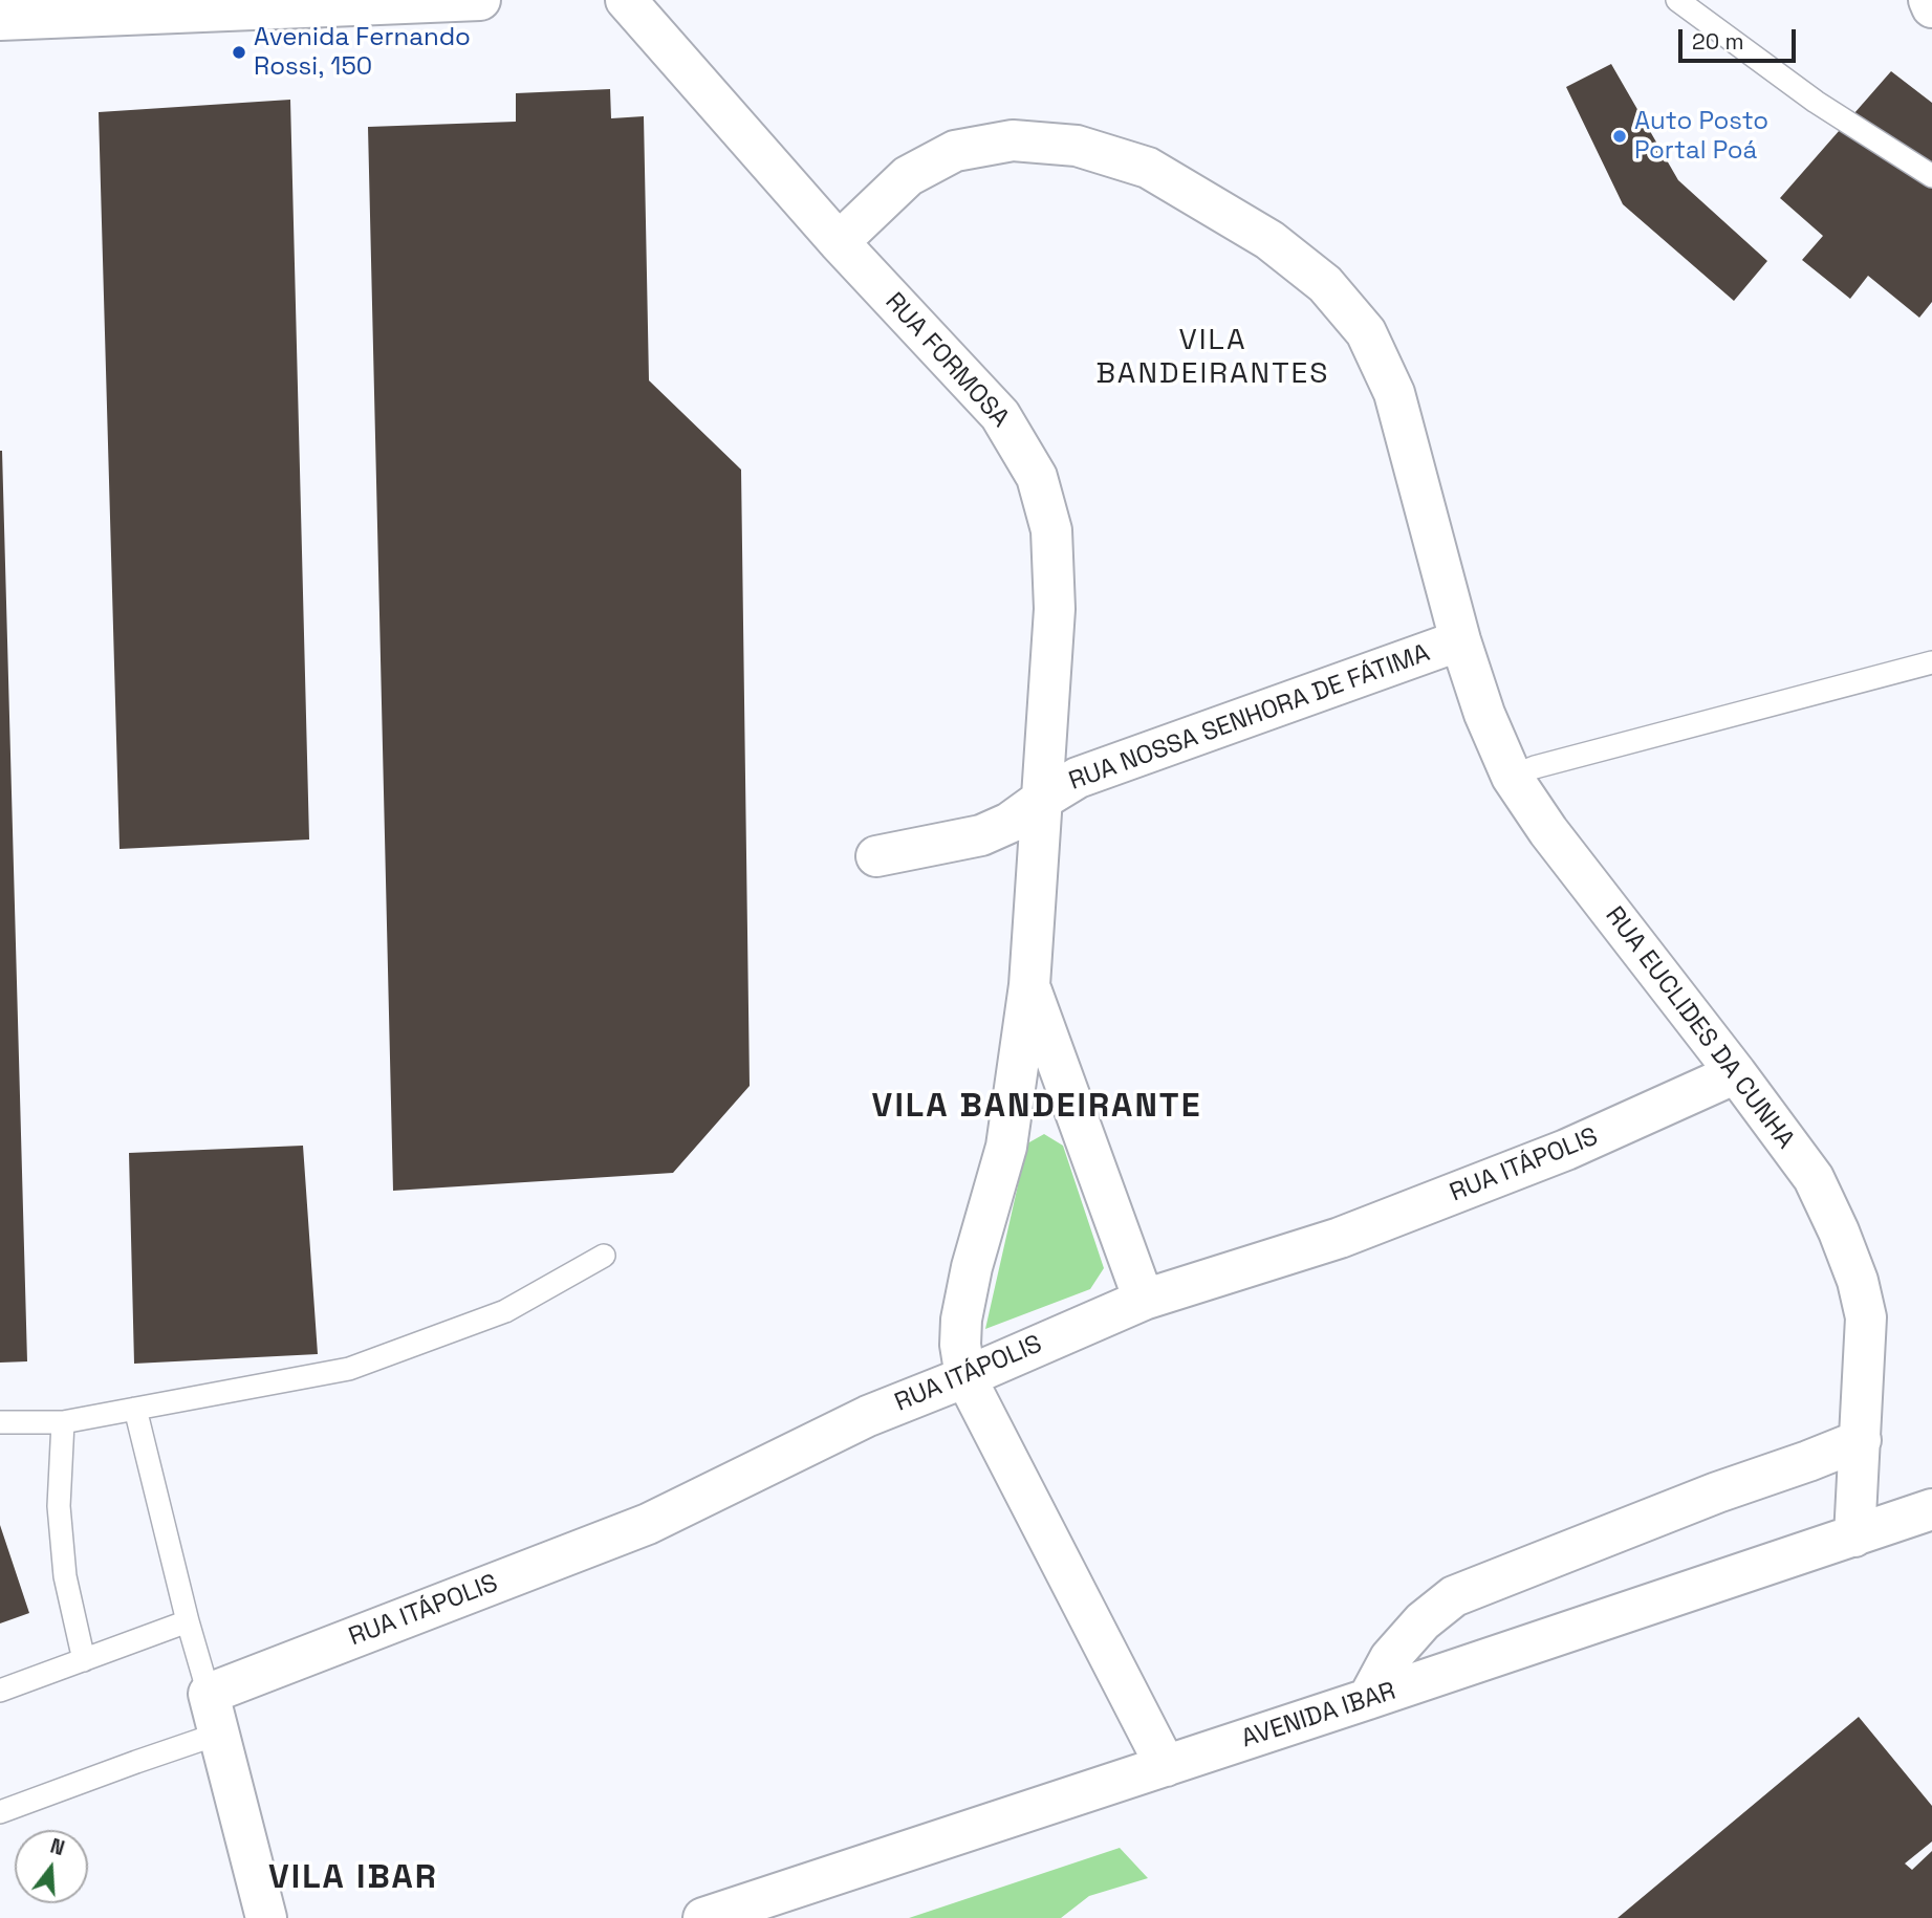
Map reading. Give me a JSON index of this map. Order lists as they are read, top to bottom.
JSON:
{
  "streets": {
    "main road": [
      "RUA FORMOSA",
      "RUA NOSSA SENHORA DE FÁTIMA",
      "RUA EUCLIDES DA CUNHA",
      "RUA ITÁPOLIS",
      "AVENIDA IBAR"
    ]
  },
  "crossings": [
    ["RUA FORMOSA", "RUA NOSSA SENHORA DE FÁTIMA"],
    ["RUA FORMOSA", "RUA EUCLIDES DA CUNHA"],
    ["RUA FORMOSA", "RUA ITÁPOLIS"],
    ["RUA FORMOSA", "AVENIDA IBAR"],
    ["RUA NOSSA SENHORA DE FÁTIMA", "RUA EUCLIDES DA CUNHA"],
    ["RUA EUCLIDES DA CUNHA", "RUA ITÁPOLIS"],
    ["RUA EUCLIDES DA CUNHA", "AVENIDA IBAR"]
  ],
  "districts": ["VILA BANDEIRANTES", "VILA BANDEIRANTE", "VILA IBAR"],
  "places": ["Avenida Fernando Rossi, 150", "Auto Posto Portal Poá"],
  "scale_bar": "20 m",
  "north": "top"
}
